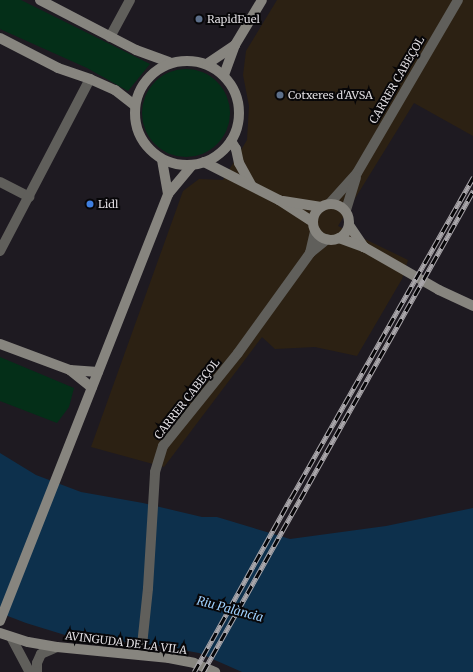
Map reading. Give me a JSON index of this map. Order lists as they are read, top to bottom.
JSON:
{
  "streets": {
    "main road": ["AVINGUDA DE LA VILA"],
    "street": ["CARRER CABEÇOL"]
  },
  "crossings": [
    ["CARRER CABEÇOL", "AVINGUDA DE LA VILA"]
  ],
  "water": ["Riu Palància"],
  "places": ["RapidFuel", "Cotxeres d'AVSA", "Lidl"]
}
